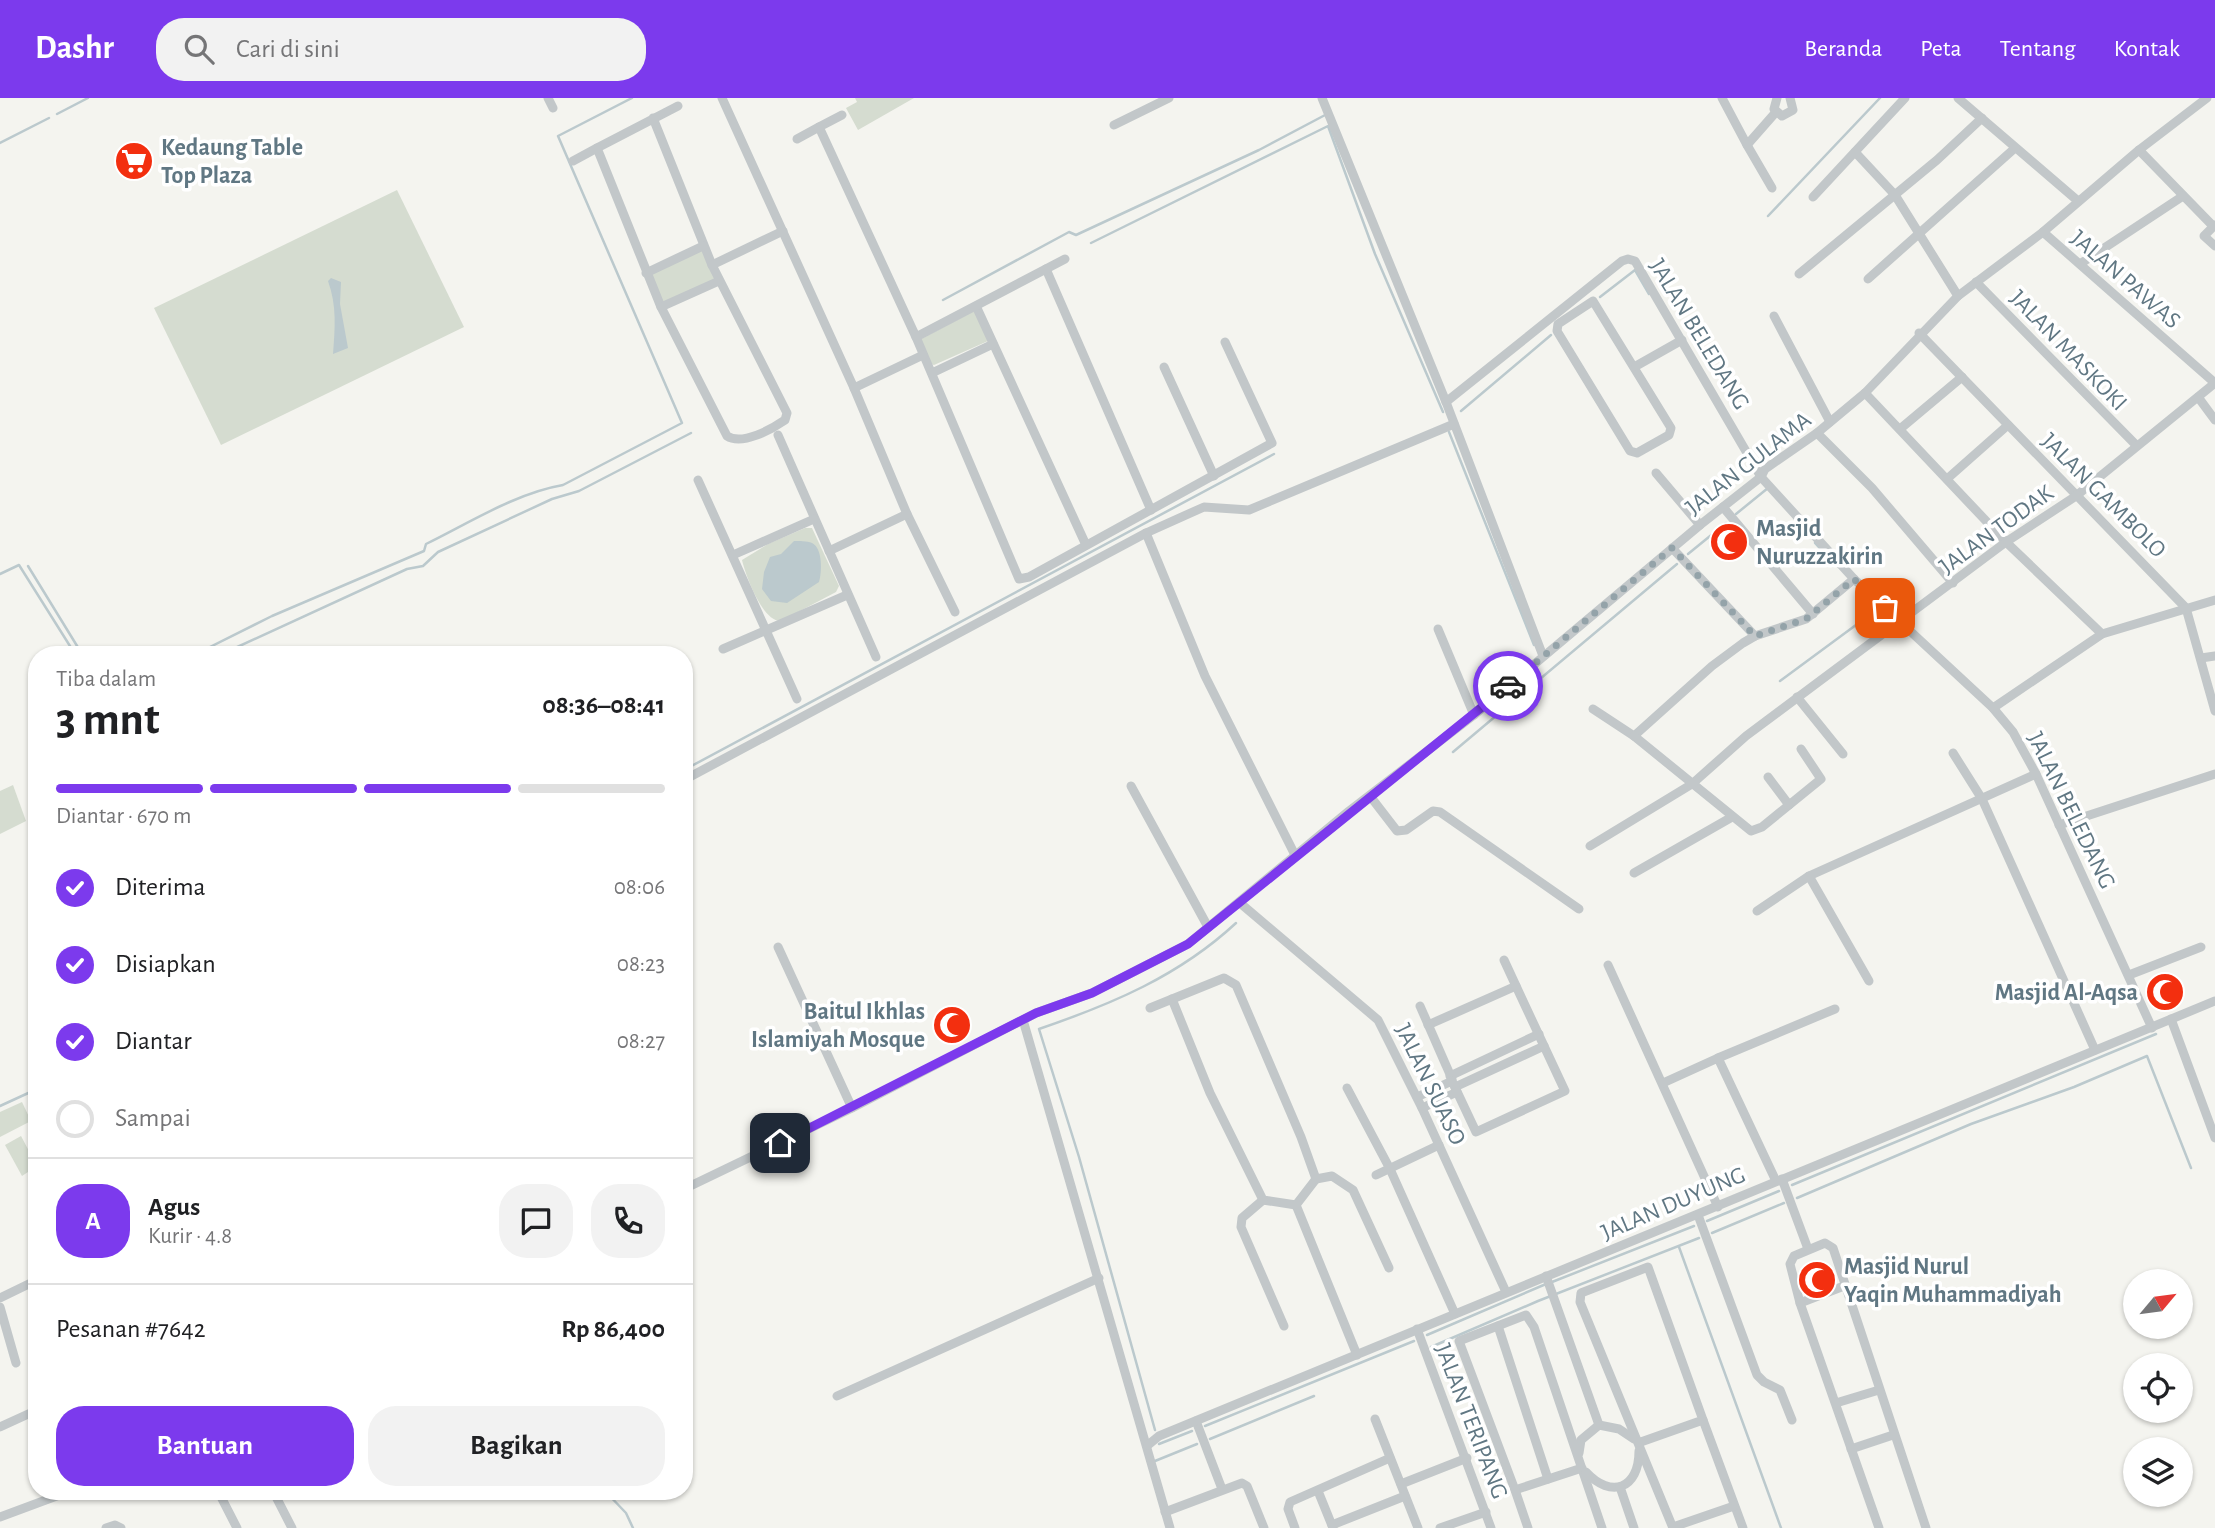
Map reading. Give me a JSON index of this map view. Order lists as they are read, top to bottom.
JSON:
{
  "streets": {
    "street": [
      "JALAN PAWAS",
      "JALAN BELEDANG",
      "JALAN MASKOKI",
      "JALAN GULAMA",
      "JALAN GAMBOLO",
      "JALAN TODAK",
      "JALAN SUASO",
      "JALAN DUYUNG",
      "JALAN TERIPANG"
    ]
  },
  "crossings": [
    ["JALAN PAWAS", "JALAN GULAMA"],
    ["JALAN PAWAS", "JALAN TODAK"],
    ["JALAN BELEDANG", "JALAN GULAMA"],
    ["JALAN BELEDANG", "JALAN TODAK"],
    ["JALAN BELEDANG", "JALAN DUYUNG"],
    ["JALAN MASKOKI", "JALAN GULAMA"],
    ["JALAN MASKOKI", "JALAN TODAK"],
    ["JALAN GULAMA", "JALAN GAMBOLO"],
    ["JALAN GULAMA", "JALAN SUASO"],
    ["JALAN GAMBOLO", "JALAN TODAK"],
    ["JALAN SUASO", "JALAN DUYUNG"],
    ["JALAN DUYUNG", "JALAN TERIPANG"]
  ],
  "places": {
    "supermarket": ["Kedaung Table Top Plaza"],
    "mosque": [
      "Masjid Nuruzzakirin",
      "Masjid Al-Aqsa",
      "Baitul Ikhlas Islamiyah Mosque",
      "Masjid Nurul Yaqin Muhammadiyah"
    ]
  },
  "north": "top right",
  "page": {
    "header": "Dashr",
    "search": "Cari di sini",
    "nav": [
      "Beranda",
      "Peta",
      "Tentang",
      "Kontak"
    ],
    "heading": ["3 mnt", "Tiba dalam", "08:36–08:41"],
    "panel": [
      "Agus",
      "Kurir · 4.8",
      "Pesanan #7642",
      "Rp 86,400"
    ],
    "bar": "Diantar · 670 m",
    "list": [
      ["Diterima", "08:06"],
      ["Disiapkan", "08:23"],
      ["Diantar", "08:27"],
      "Sampai"
    ],
    "round": "A",
    "buttons": ["Bantuan", "Bagikan"]
  }
}
